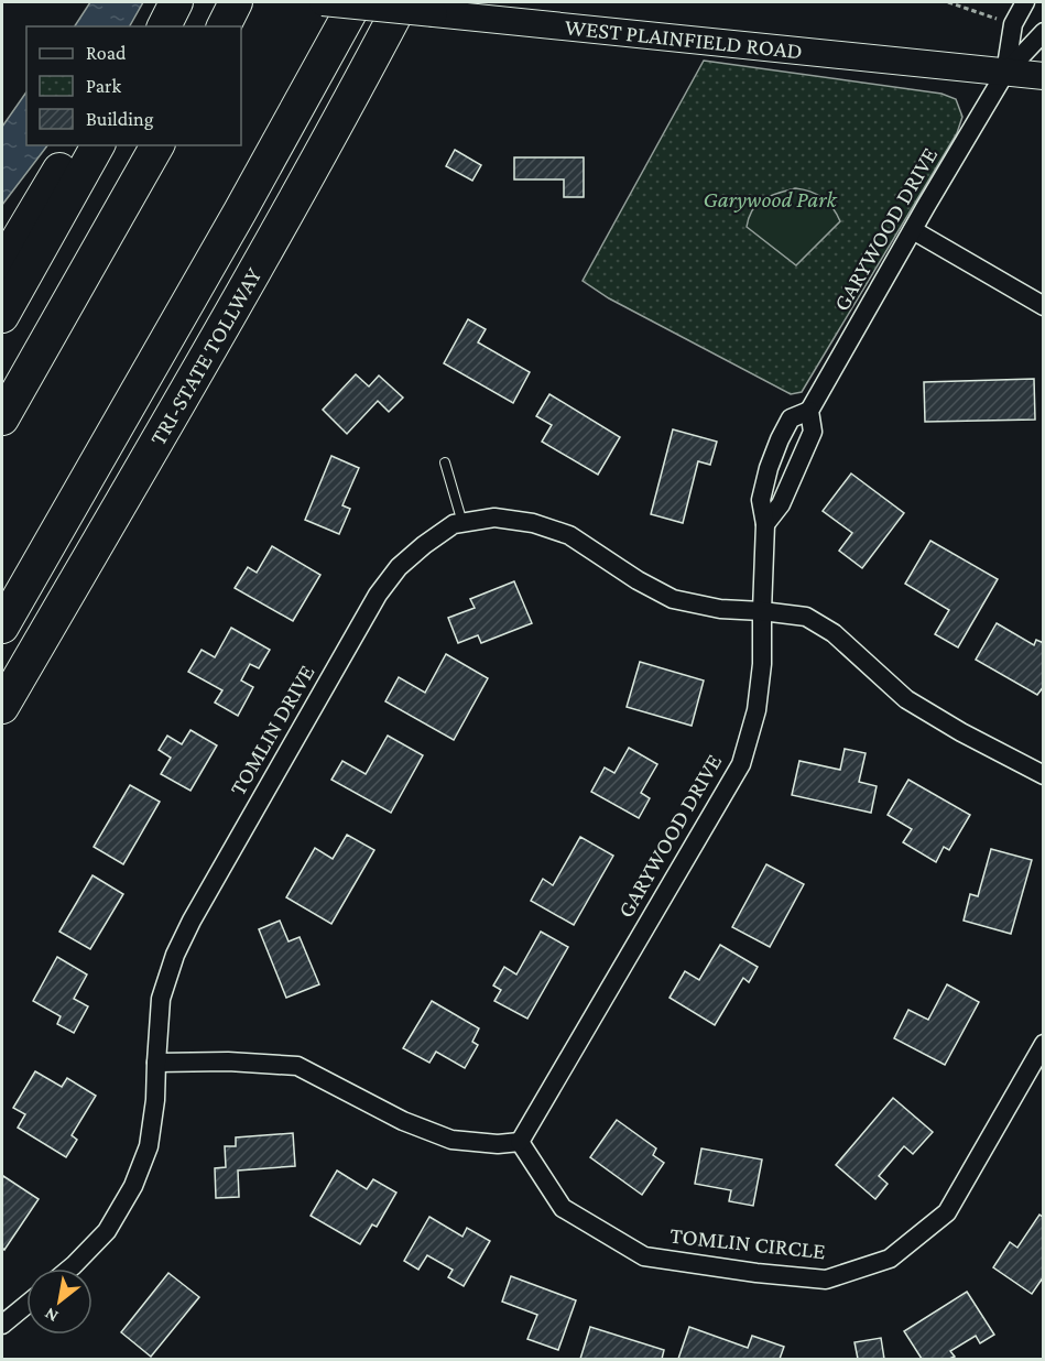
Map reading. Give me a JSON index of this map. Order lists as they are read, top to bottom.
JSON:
{
  "streets": {
    "highway": ["TRI-STATE TOLLWAY"],
    "main road": ["WEST PLAINFIELD ROAD"],
    "street": ["GARYWOOD DRIVE", "TOMLIN DRIVE", "TOMLIN CIRCLE"]
  },
  "crossings": [
    ["WEST PLAINFIELD ROAD", "GARYWOOD DRIVE"],
    ["GARYWOOD DRIVE", "TOMLIN DRIVE"],
    ["GARYWOOD DRIVE", "TOMLIN CIRCLE"]
  ],
  "parks": ["Garywood Park"],
  "legend": ["Road", "Park", "Building"],
  "north": "bottom left"
}
